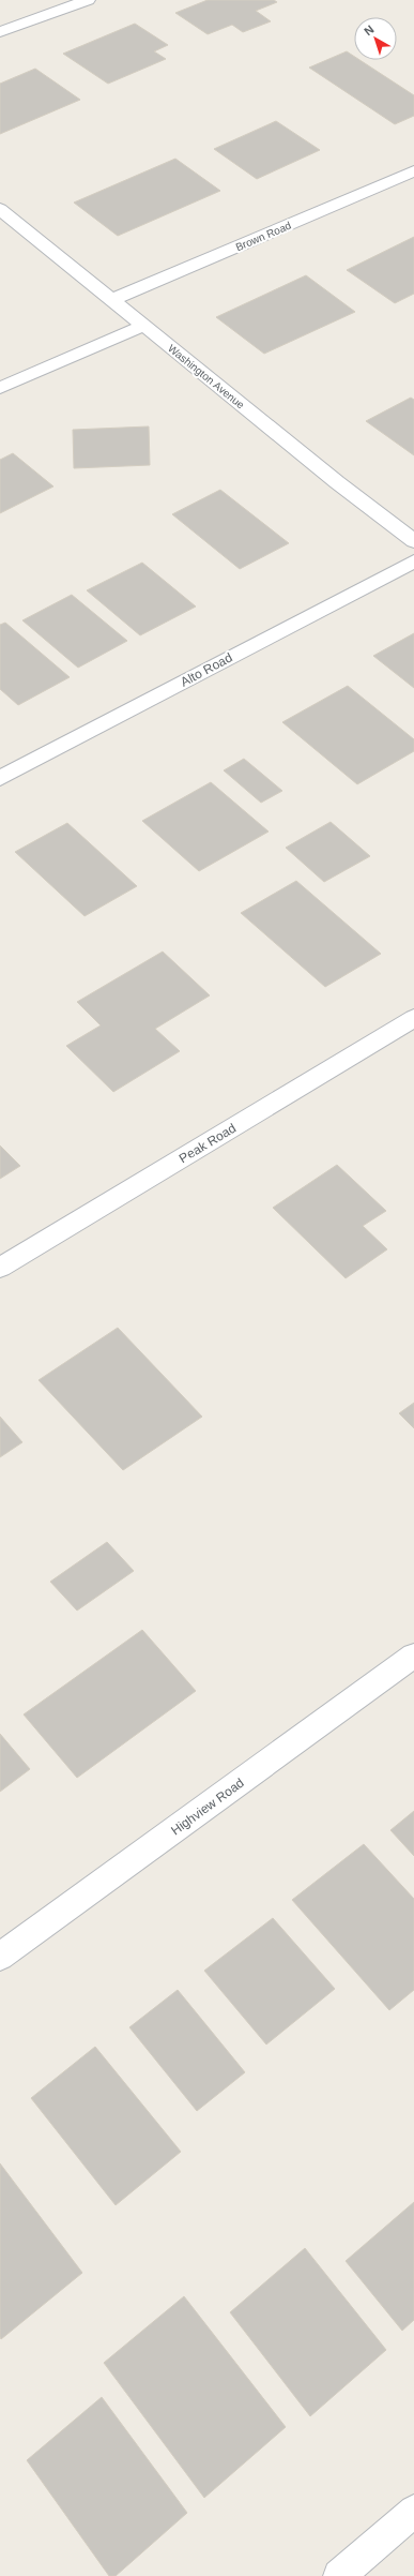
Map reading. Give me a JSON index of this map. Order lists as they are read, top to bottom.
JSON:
{
  "streets": {
    "street": [
      "Brown Road",
      "Washington Avenue",
      "Alto Road",
      "Peak Road",
      "Highview Road"
    ]
  },
  "crossings": [
    ["Brown Road", "Washington Avenue"]
  ],
  "north": "top left"
}
